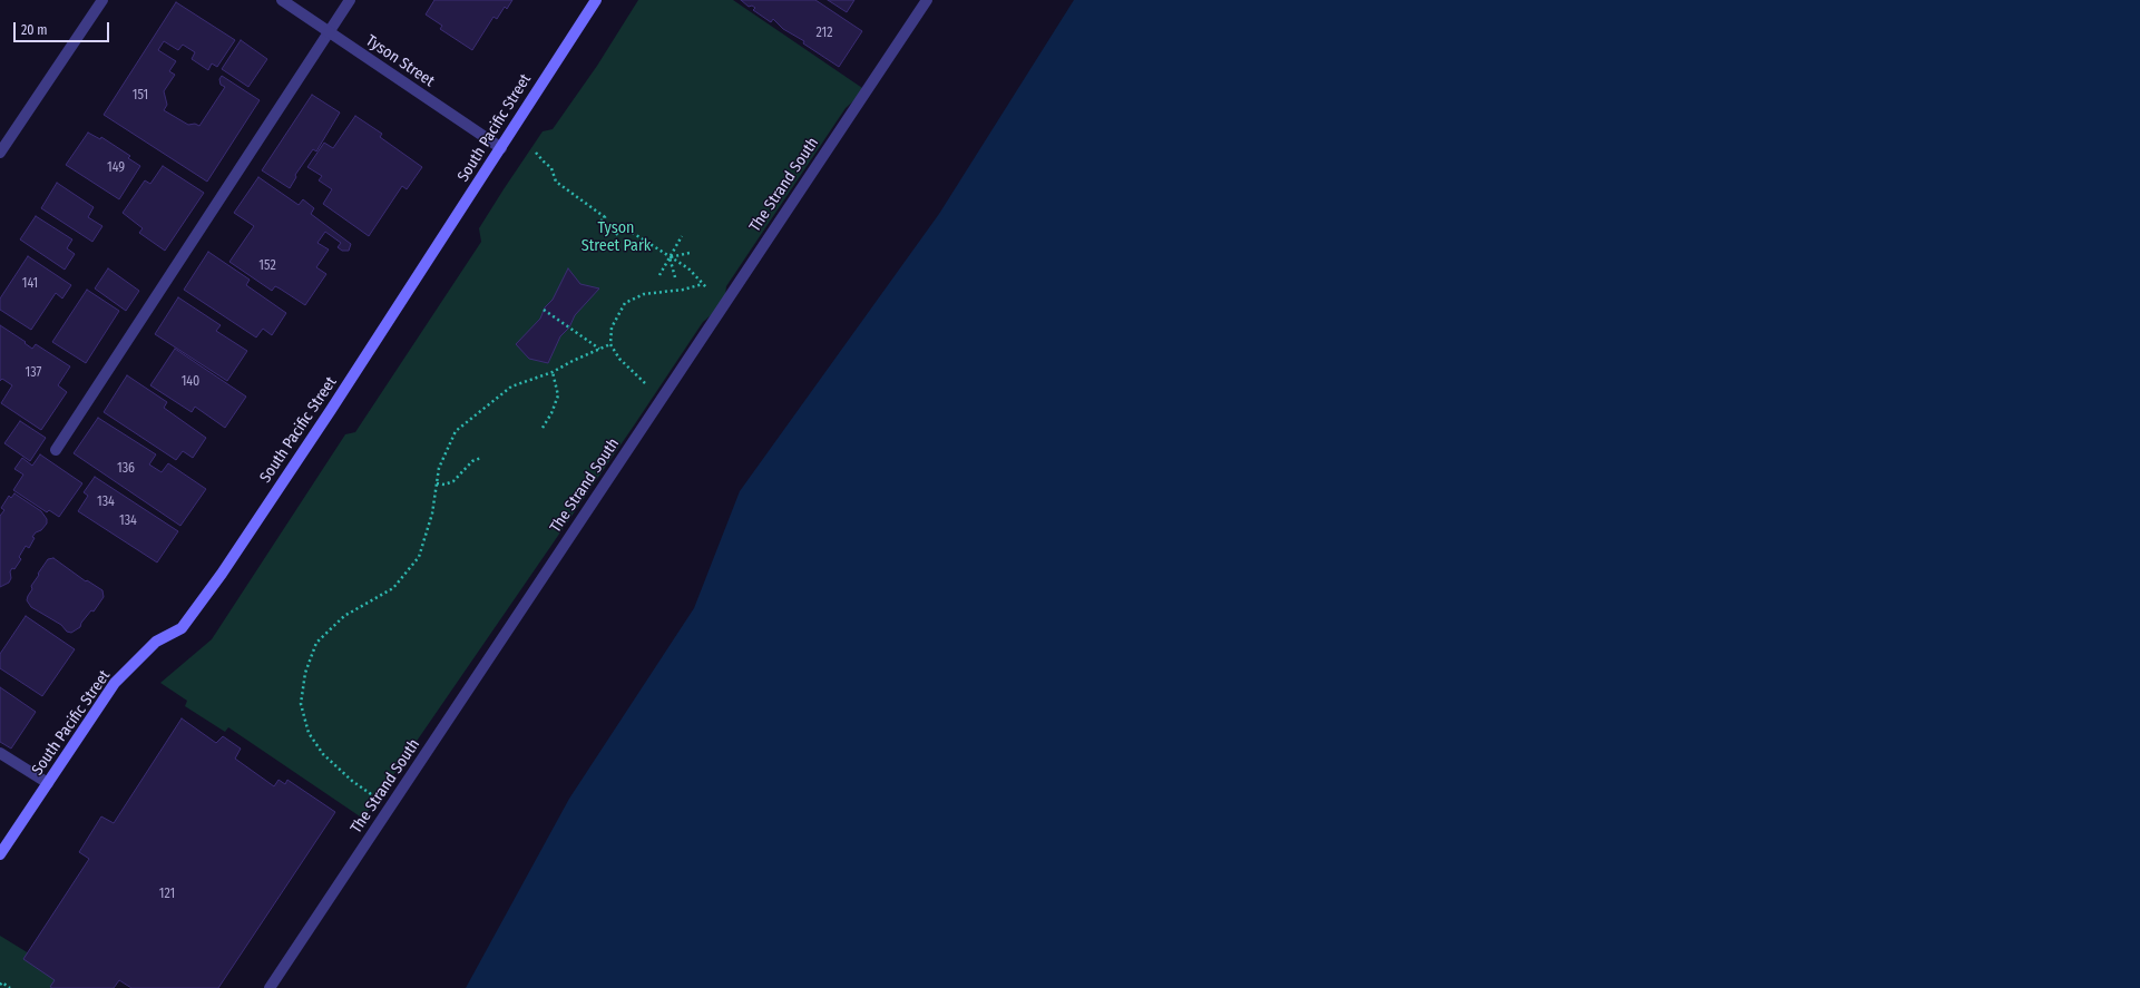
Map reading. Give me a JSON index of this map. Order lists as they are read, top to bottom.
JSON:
{
  "streets": {
    "main road": ["South Pacific Street"],
    "street": ["Tyson Street", "The Strand South"]
  },
  "crossings": [
    ["Tyson Street", "South Pacific Street"]
  ],
  "parks": ["Tyson Street Park"],
  "house_numbers": [
    "212",
    "151",
    "149",
    "152",
    "141",
    "137",
    "140",
    "136",
    "134",
    "134",
    "121"
  ],
  "scale_bar": "20 m"
}
